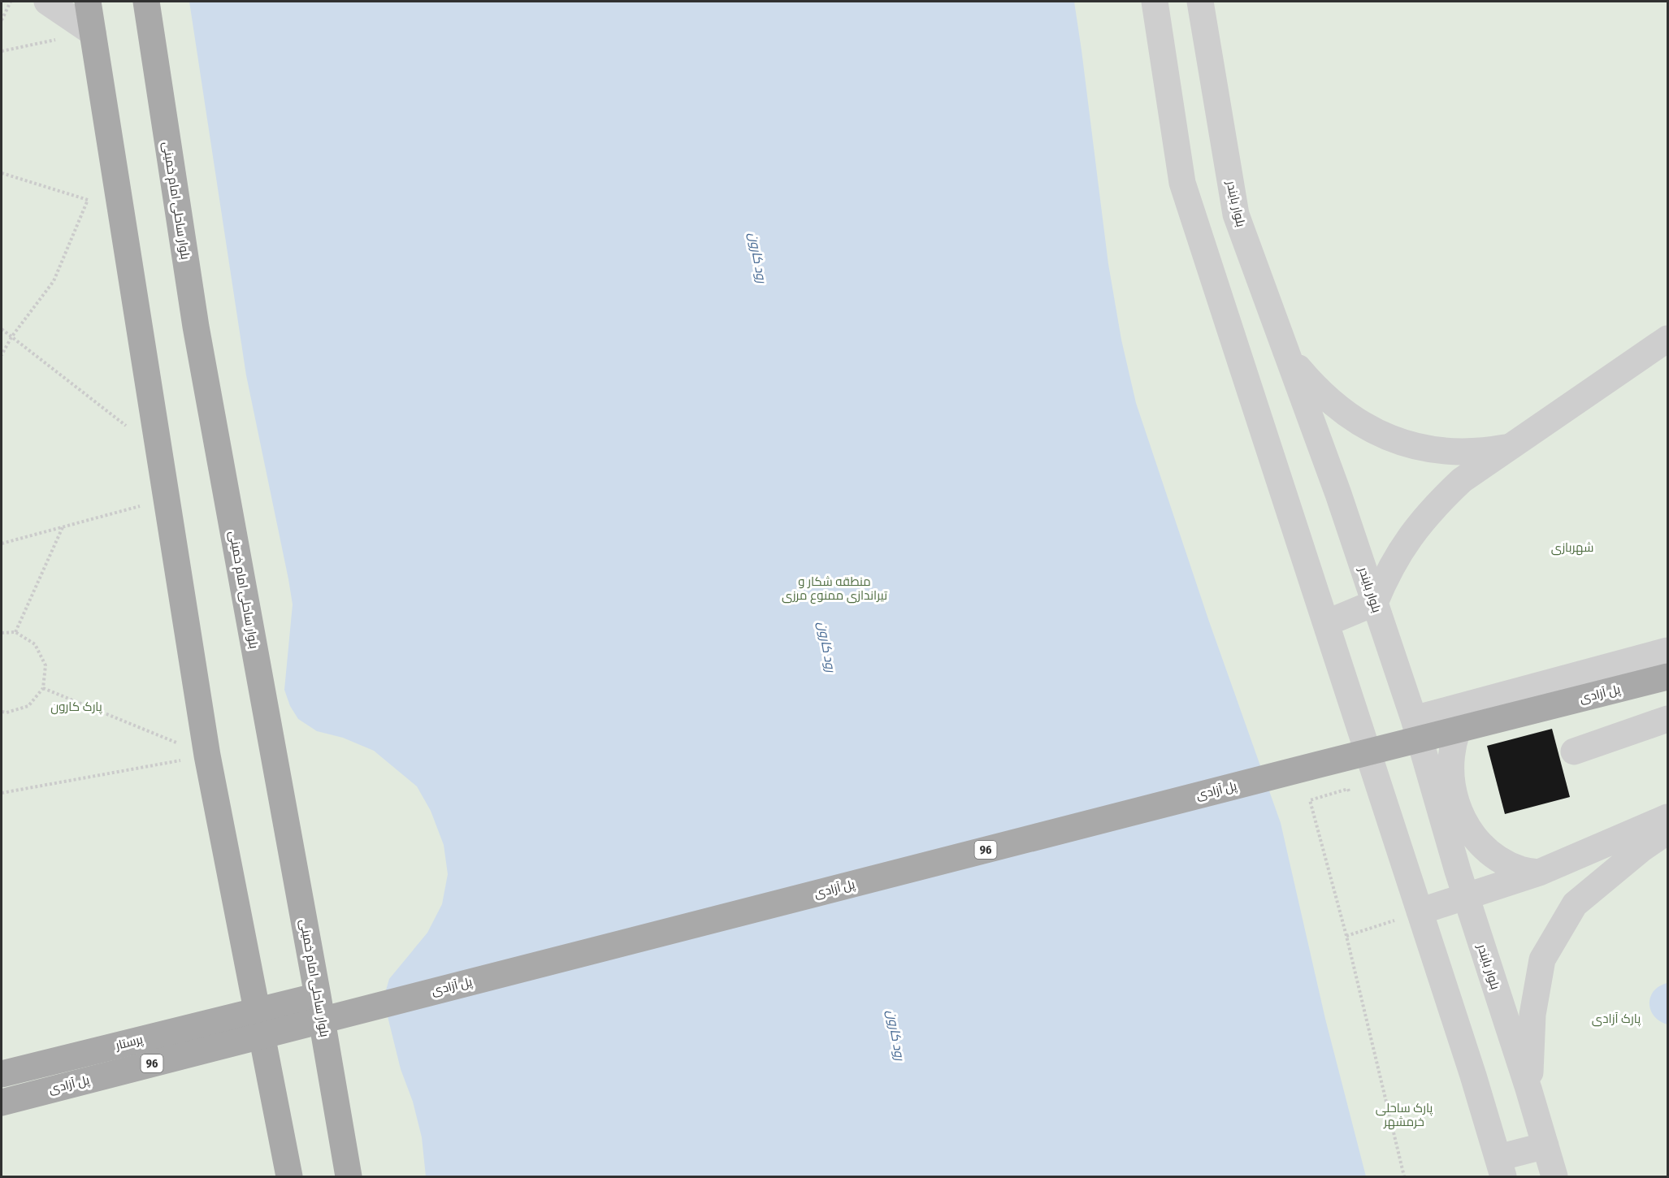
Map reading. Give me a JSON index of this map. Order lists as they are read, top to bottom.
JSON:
{
  "streets": {
    "main road": [
      "بلوار ساحلی امام خمینی",
      "پل آزادی",
      "96",
      "پرستار"
    ],
    "street": ["بلوار بایندر"]
  },
  "crossings": [
    ["بلوار ساحلی امام خمینی", "پرستار"]
  ],
  "water": ["رود کارون"],
  "parks": [
    "شهربازی",
    "منطقه شکار و تیراندازی ممنوع مرزی",
    "پارک کارون",
    "پارک آزادی",
    "پارک ساحلی خرمشهر"
  ]
}
